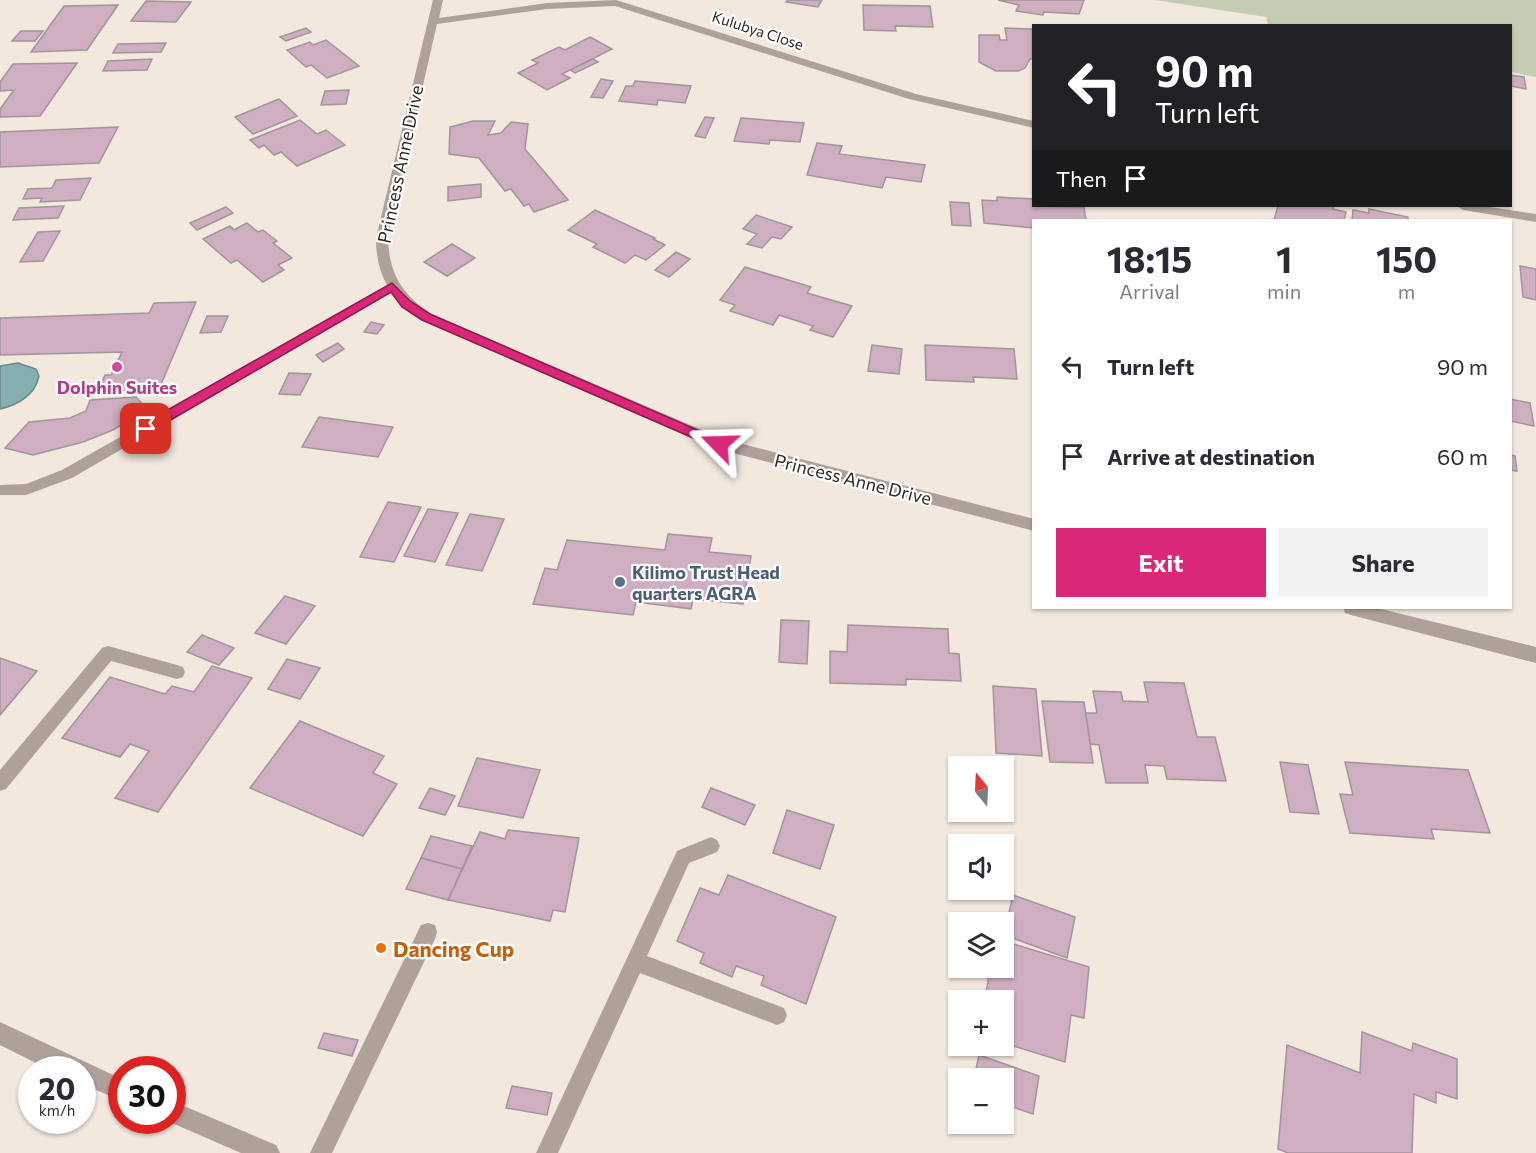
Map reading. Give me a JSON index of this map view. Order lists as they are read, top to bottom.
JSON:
{
  "streets": {
    "street": ["Kulubya Close", "Princess Anne Drive"]
  },
  "crossings": [
    ["Kulubya Close", "Princess Anne Drive"]
  ],
  "places": ["Dolphin Suites", "Kilimo Trust Head quarters AGRA", "Dancing Cup"],
  "north": "top",
  "page": {
    "turn": ["90 m", "Turn left"],
    "then": "Then",
    "eta": [
      "18:15",
      "Arrival",
      "1",
      "min",
      "150",
      "m"
    ],
    "list": [
      {
        "name": "Turn left",
        "value": "90 m"
      },
      {
        "name": "Arrive at destination",
        "value": "60 m"
      }
    ],
    "buttons": ["Exit", "Share"],
    "map_buttons": ["+", "−"],
    "speed": "20 km/h",
    "limit": "30"
  }
}
